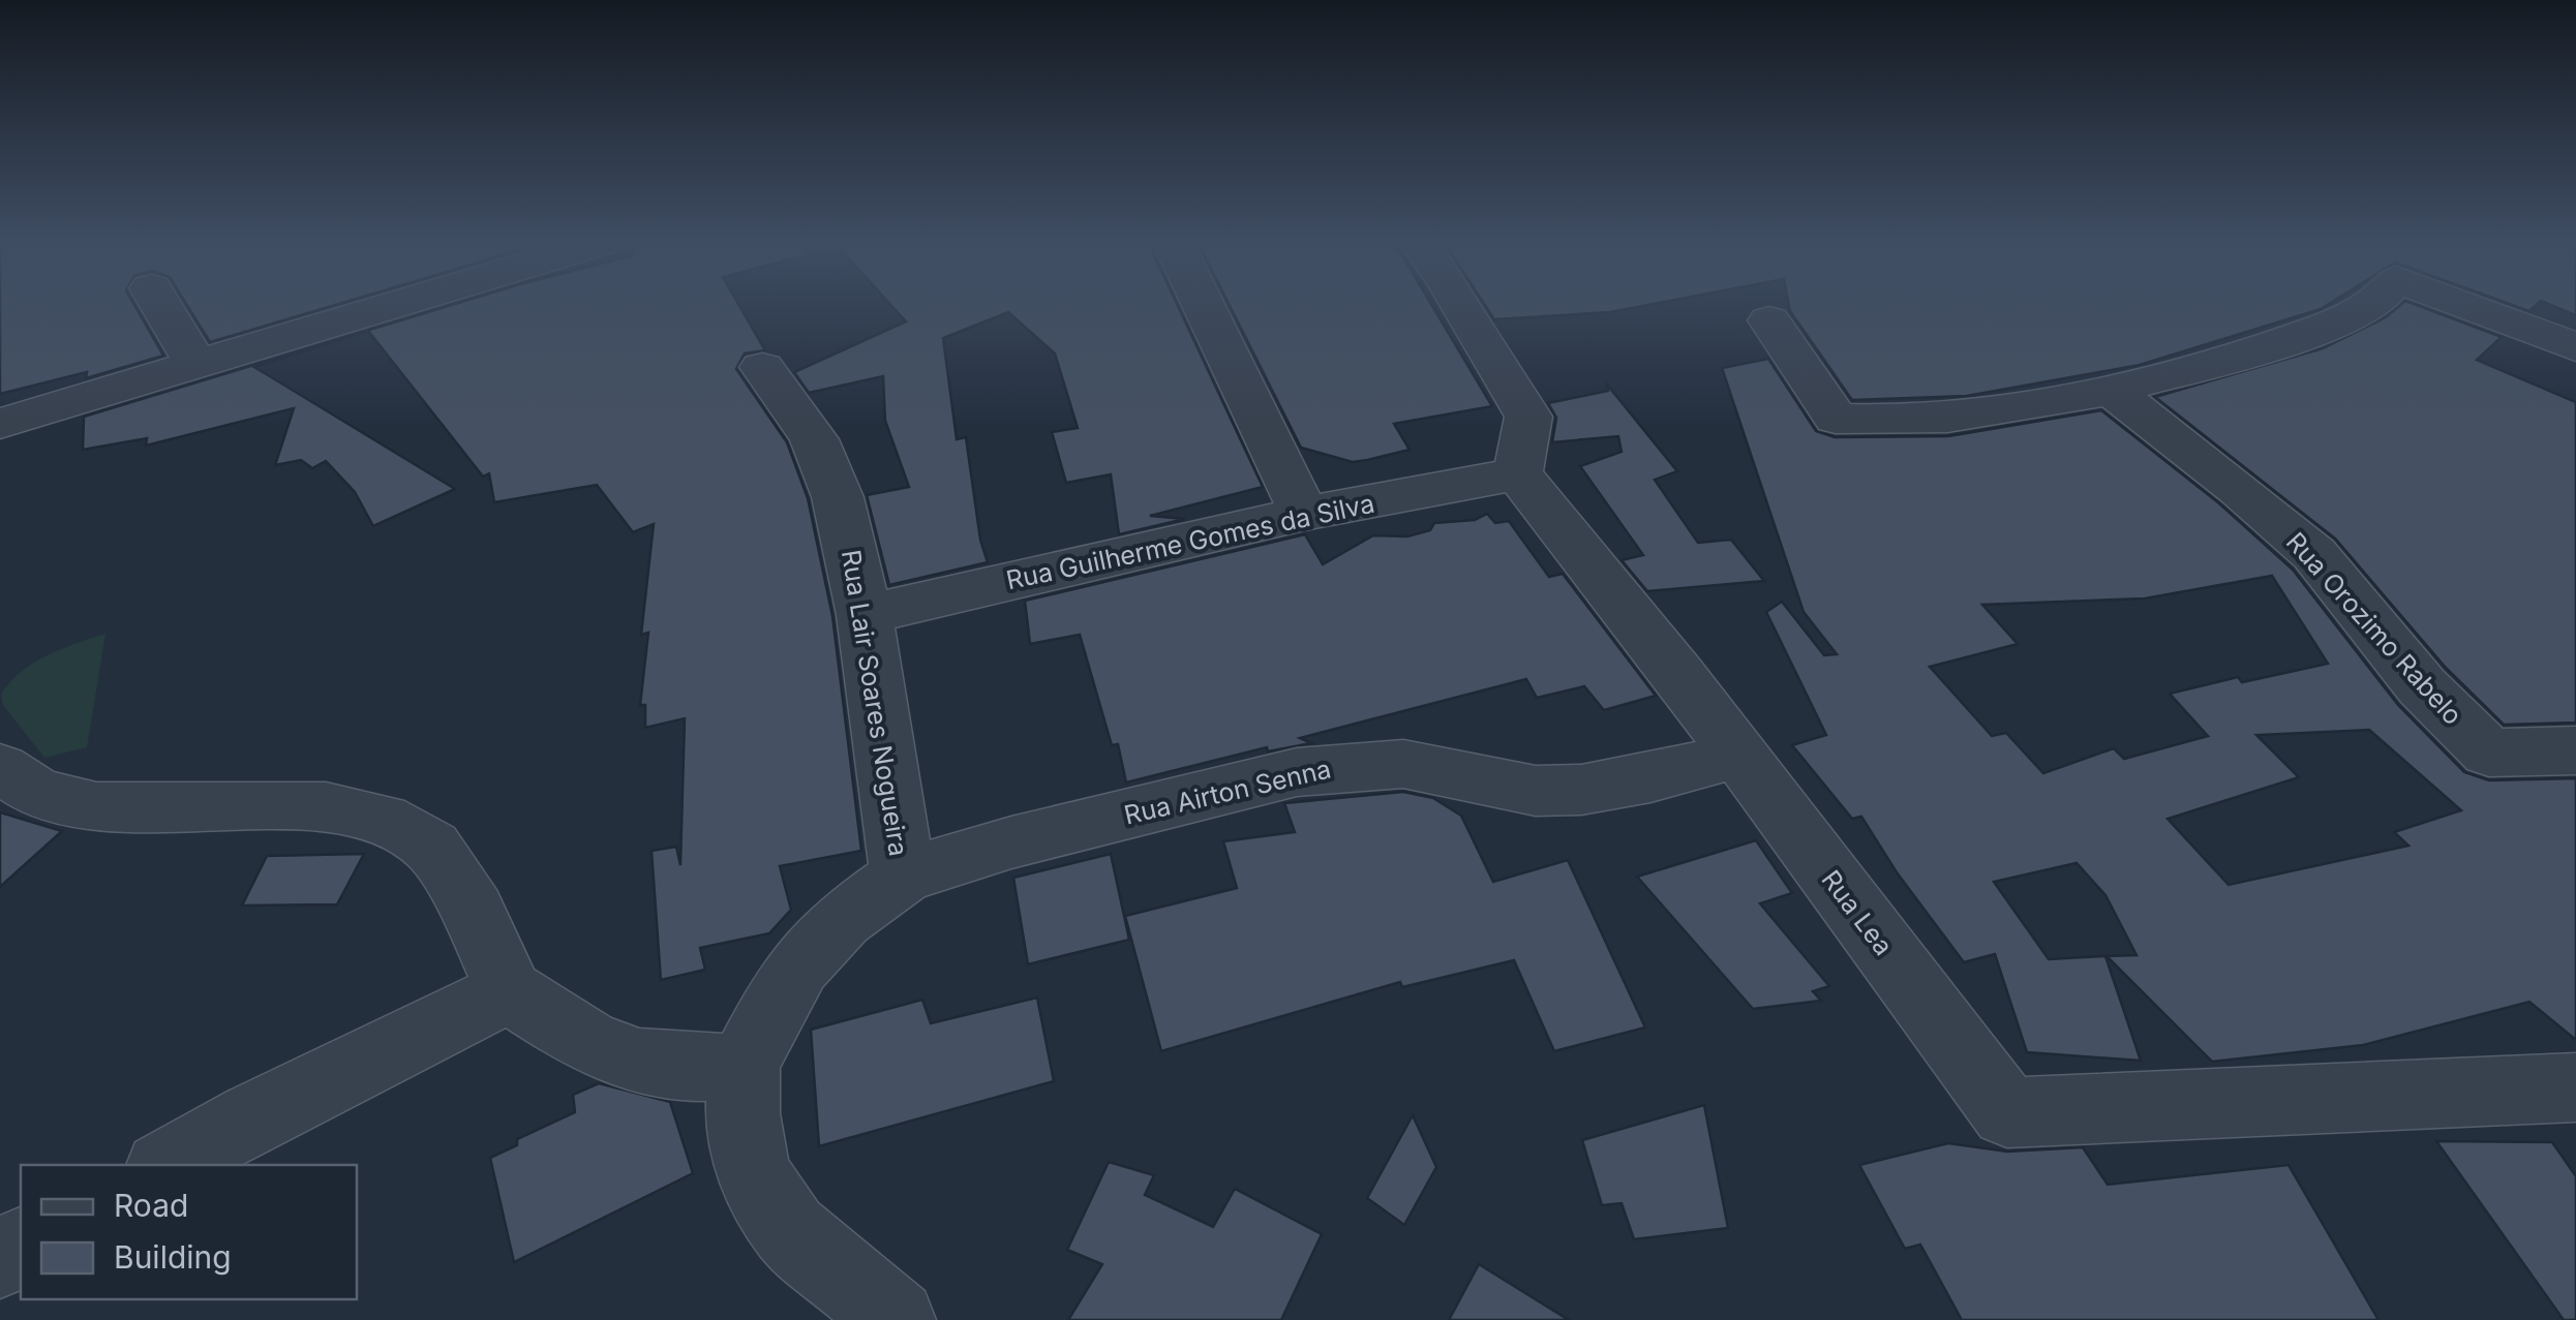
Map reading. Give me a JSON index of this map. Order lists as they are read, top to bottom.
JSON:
{
  "streets": {
    "street": [
      "Rua Guilherme Gomes da Silva",
      "Rua Orozimo Rabelo",
      "Rua Lair Soares Nogueira",
      "Rua Airton Senna",
      "Rua Lea"
    ]
  },
  "crossings": [
    ["Rua Guilherme Gomes da Silva", "Rua Lair Soares Nogueira"],
    ["Rua Guilherme Gomes da Silva", "Rua Lea"],
    ["Rua Lair Soares Nogueira", "Rua Airton Senna"],
    ["Rua Airton Senna", "Rua Lea"]
  ],
  "legend": ["Road", "Building"]
}
